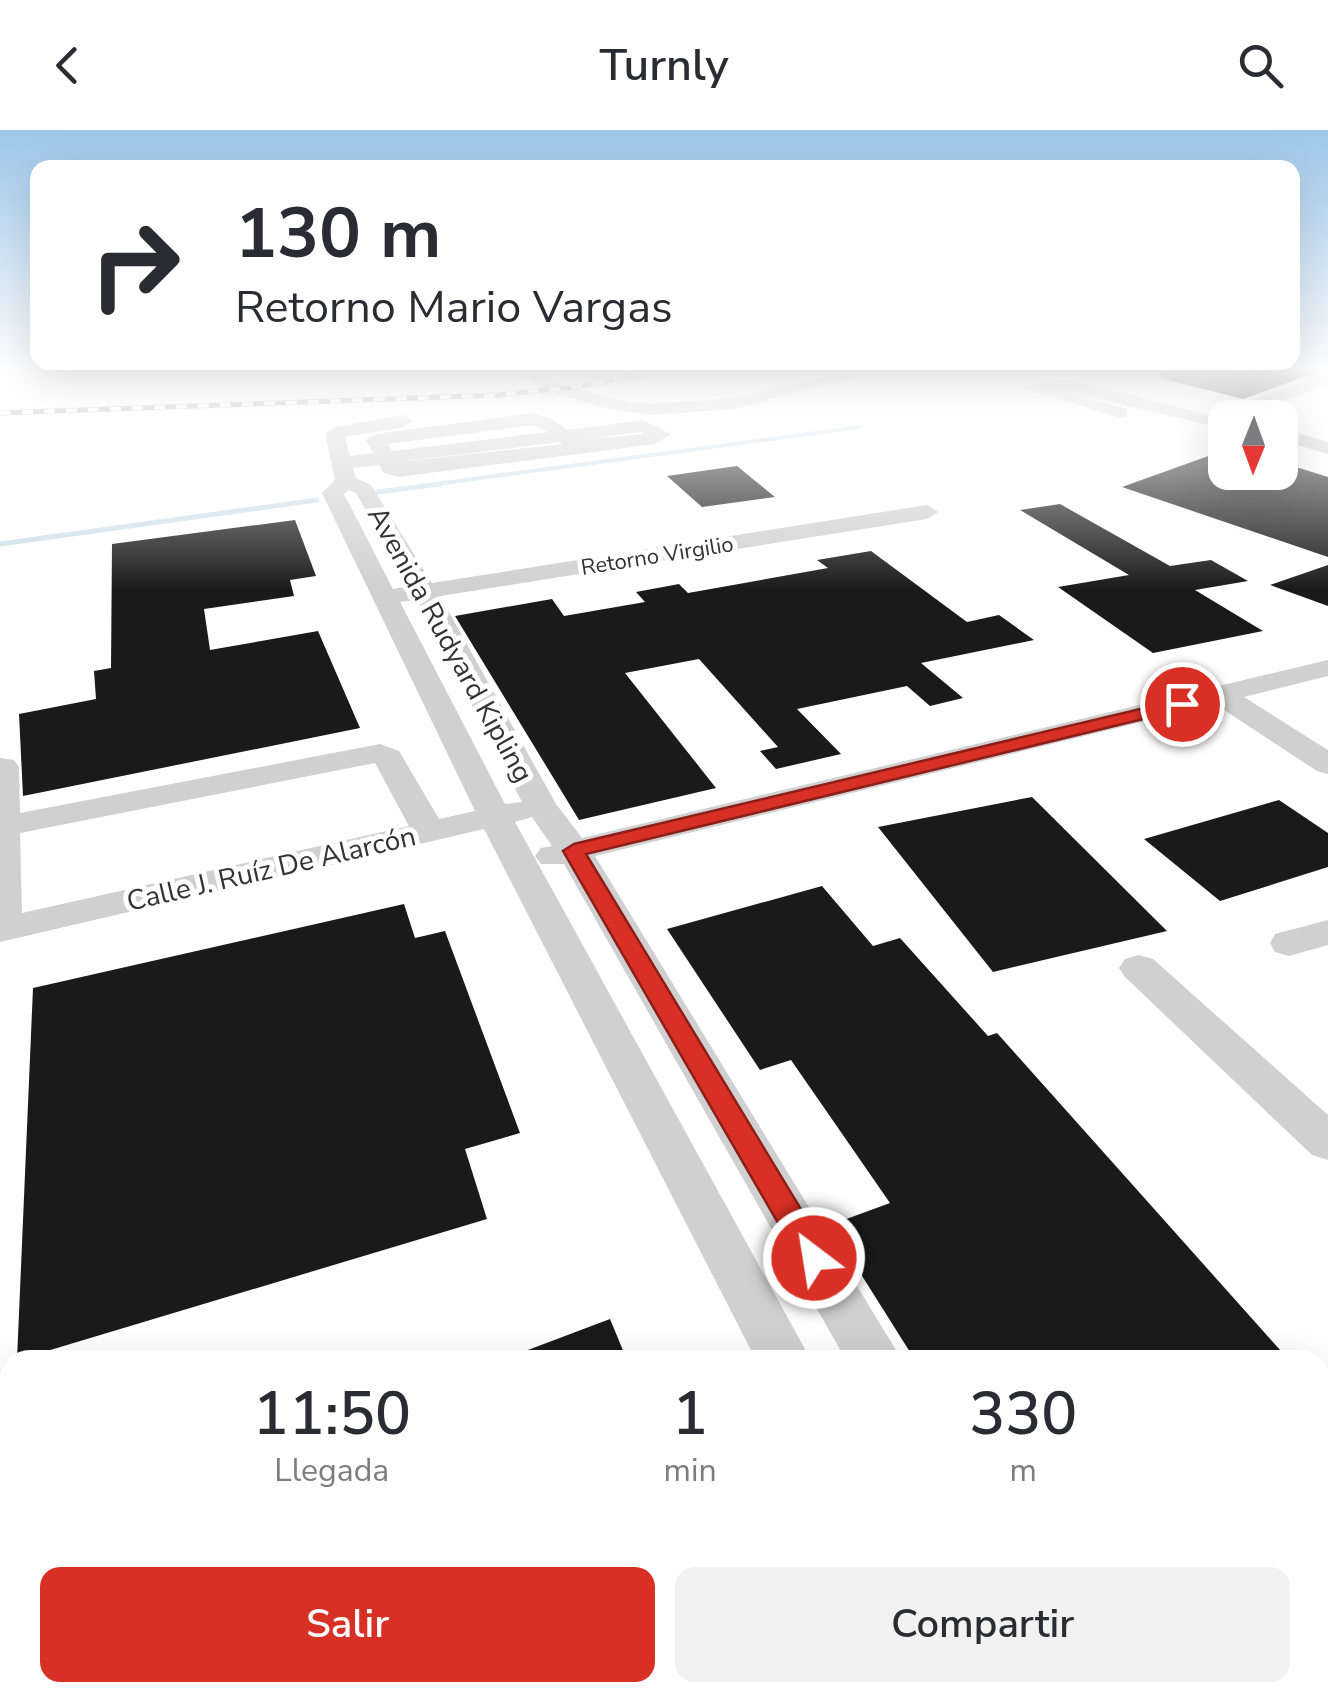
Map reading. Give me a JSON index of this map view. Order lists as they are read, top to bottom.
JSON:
{
  "streets": {
    "street": ["Retorno Virgilio", "Avenida Rudyard Kipling", "Calle J. Ruíz De Alarcón"]
  },
  "crossings": [
    ["Retorno Virgilio", "Avenida Rudyard Kipling"],
    ["Avenida Rudyard Kipling", "Calle J. Ruíz De Alarcón"]
  ],
  "north": "bottom",
  "page": {
    "header": "Turnly",
    "turn": ["130 m", "Retorno Mario Vargas"],
    "eta": [
      "11:50",
      "Llegada",
      "1",
      "min",
      "330",
      "m"
    ],
    "buttons": ["Salir", "Compartir"]
  }
}
